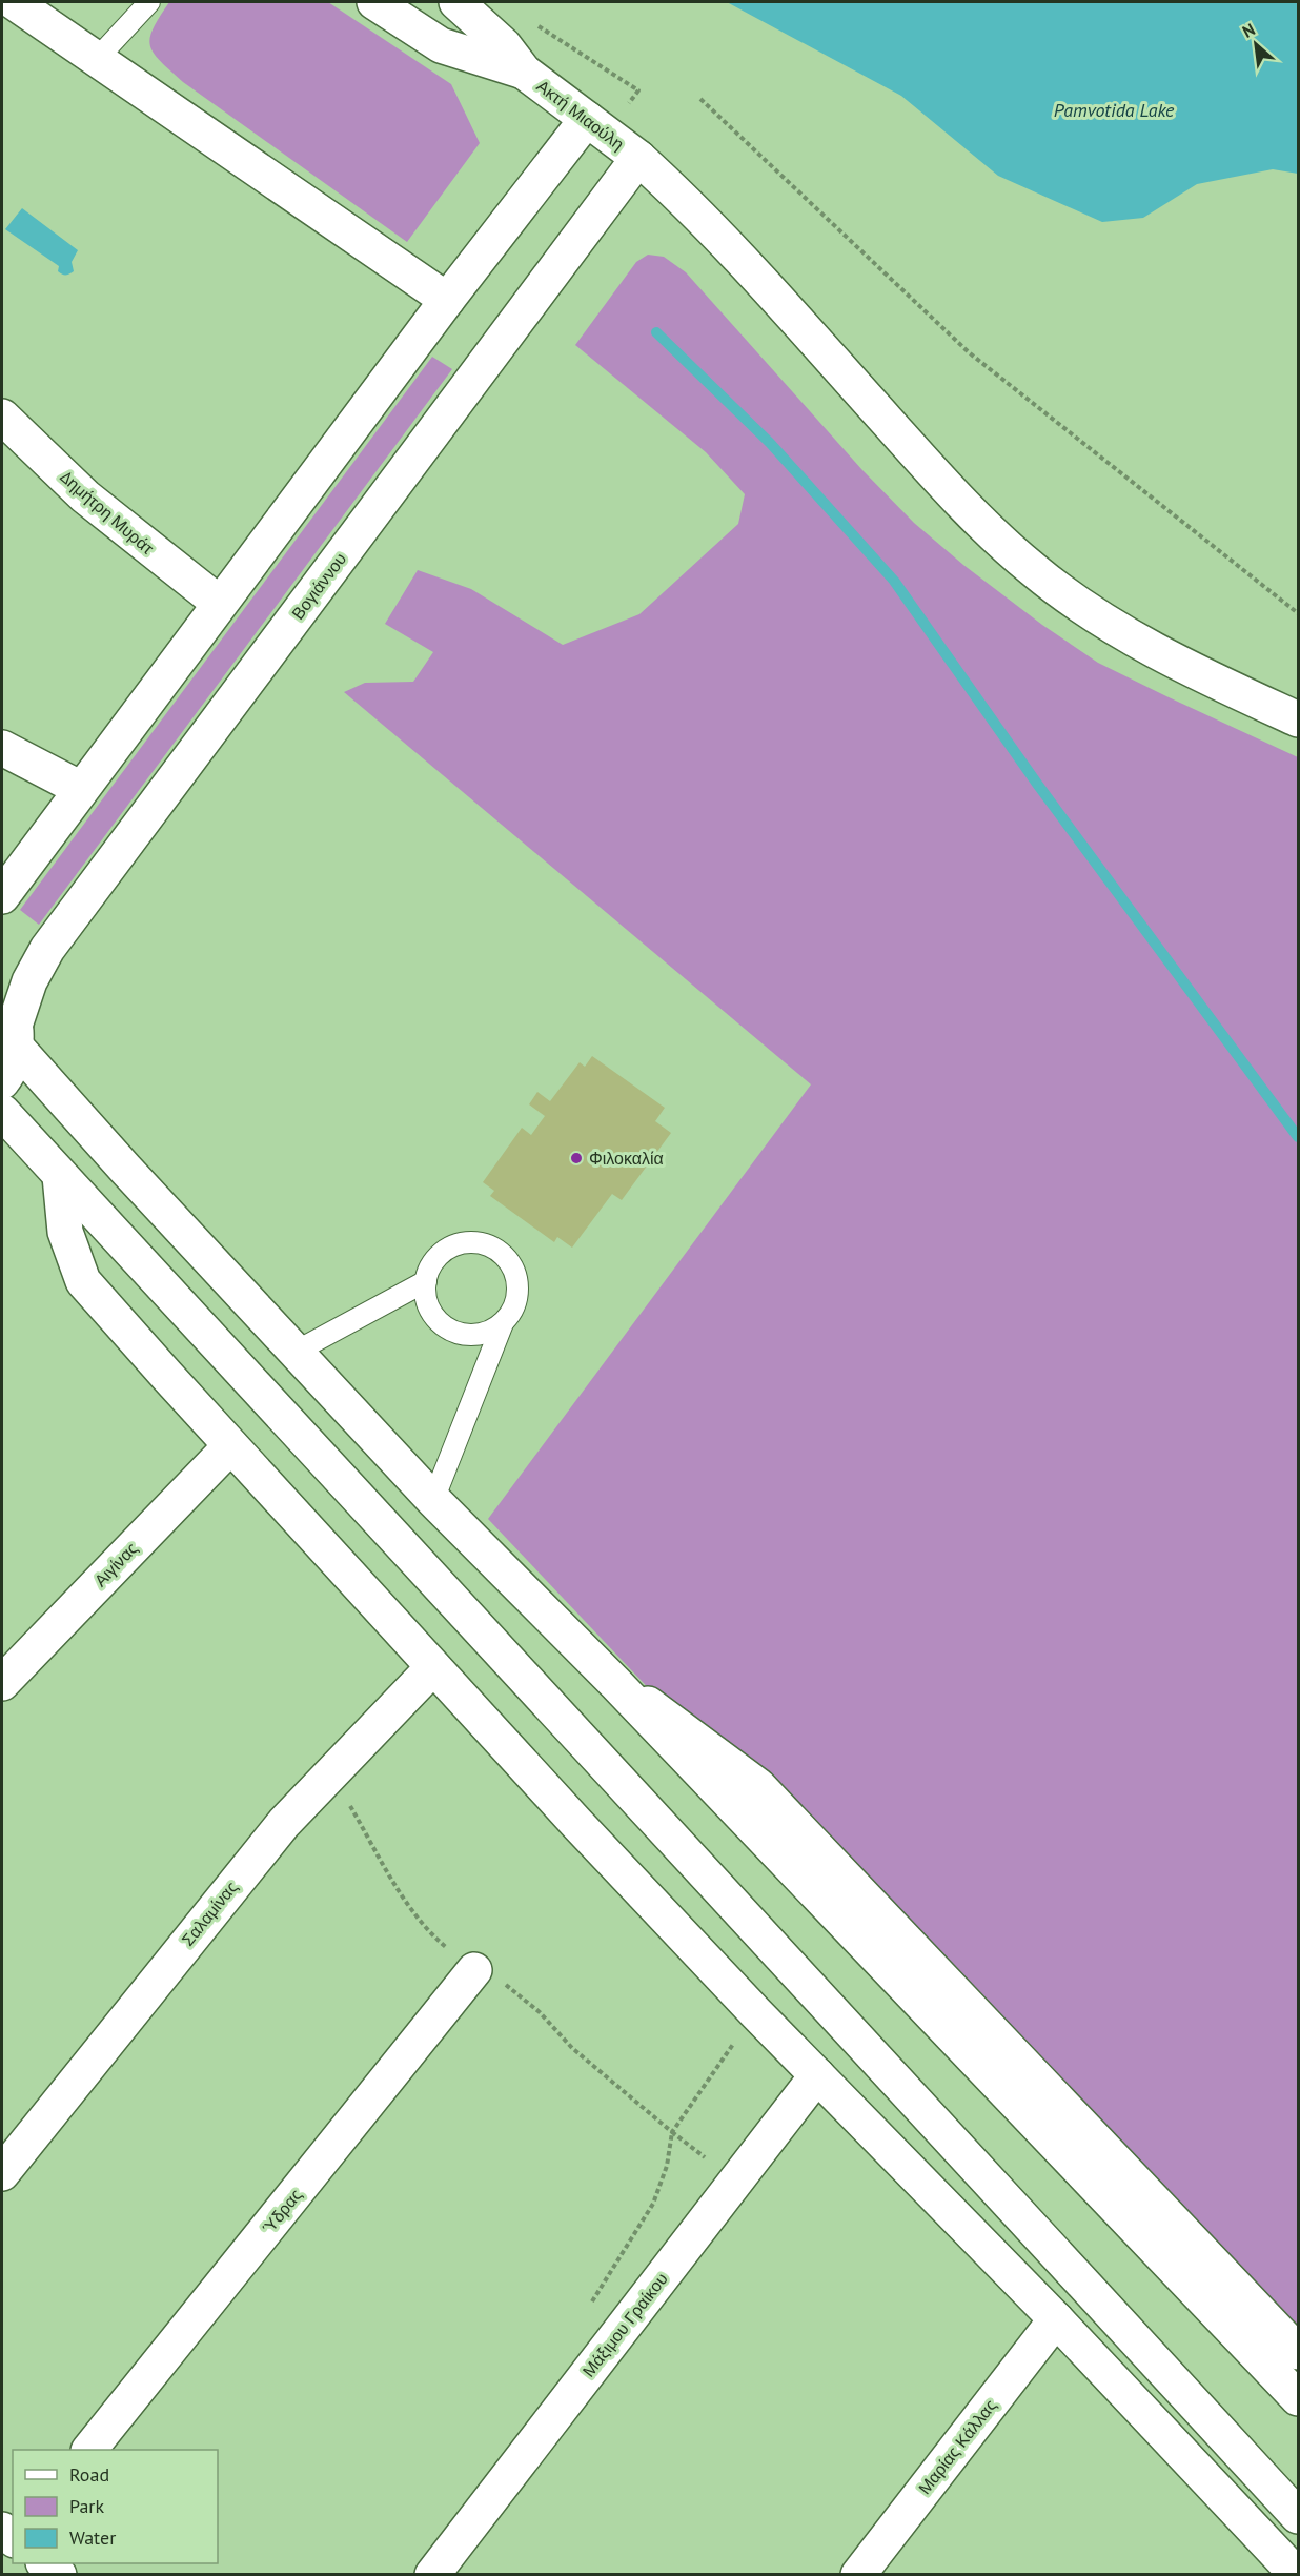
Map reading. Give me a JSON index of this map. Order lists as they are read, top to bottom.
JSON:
{
  "streets": {
    "street": [
      "Ακτή Μιαούλη",
      "Δημήτρη Μυράτ",
      "Βογιάννου",
      "Αιγίνας",
      "Σαλαμίνας",
      "Ύδρας",
      "Μάξιμου Γραίκου",
      "Μαρίας Κάλλας"
    ]
  },
  "crossings": [
    ["Ακτή Μιαούλη", "Βογιάννου"]
  ],
  "water": ["Pamvotida Lake"],
  "places": ["Φιλοκαλία"],
  "legend": ["Road", "Park", "Water"],
  "north": "top left"
}
